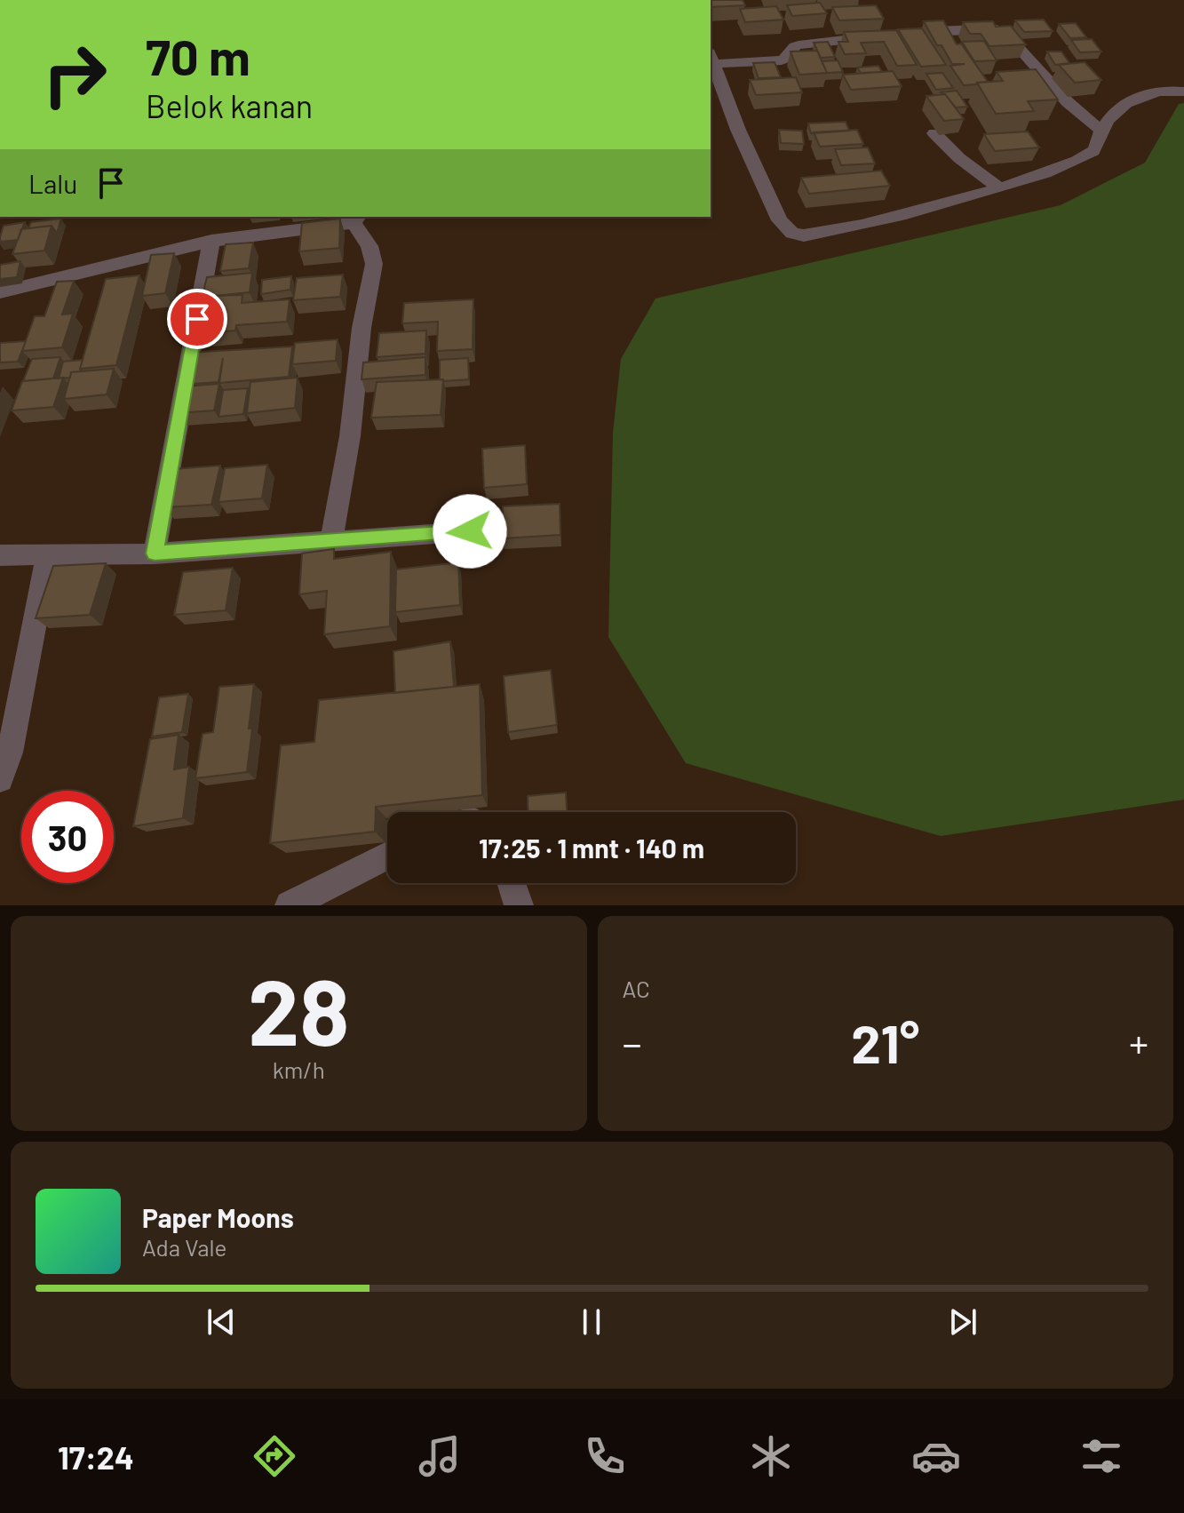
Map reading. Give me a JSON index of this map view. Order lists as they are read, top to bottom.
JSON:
{
  "page": {
    "turn": ["70 m", "Belok kanan"],
    "then": "Lalu",
    "limit": "30",
    "trip": "17:25 · 1 mnt · 140 m",
    "tile": [
      ["28", "km/h"],
      "AC"
    ],
    "heat": ["−", "21°", "+"],
    "song": ["Paper Moons", "Ada Vale"],
    "tabs": "17:24"
  }
}
